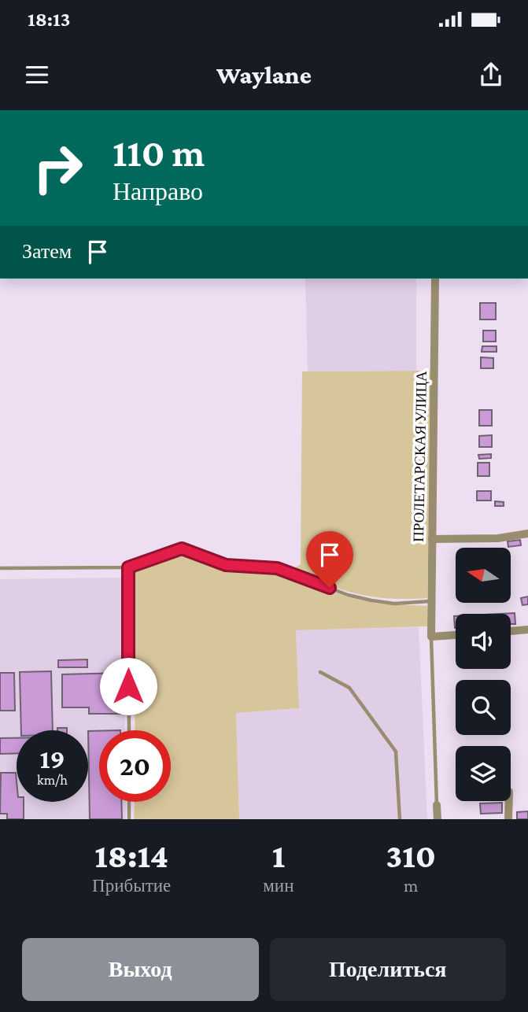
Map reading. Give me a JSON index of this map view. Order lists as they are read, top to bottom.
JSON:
{
  "streets": {
    "street": ["ПРОЛЕТАРСКАЯ УЛИЦА"]
  },
  "north": "left",
  "page": {
    "status": "18:13",
    "header": "Waylane",
    "turn": ["110 m", "Направо"],
    "then": "Затем",
    "speed": "19 km/h",
    "limit": "20",
    "eta": [
      "18:14",
      "Прибытие",
      "1",
      "мин",
      "310",
      "m"
    ],
    "buttons": ["Выход", "Поделиться"]
  }
}
